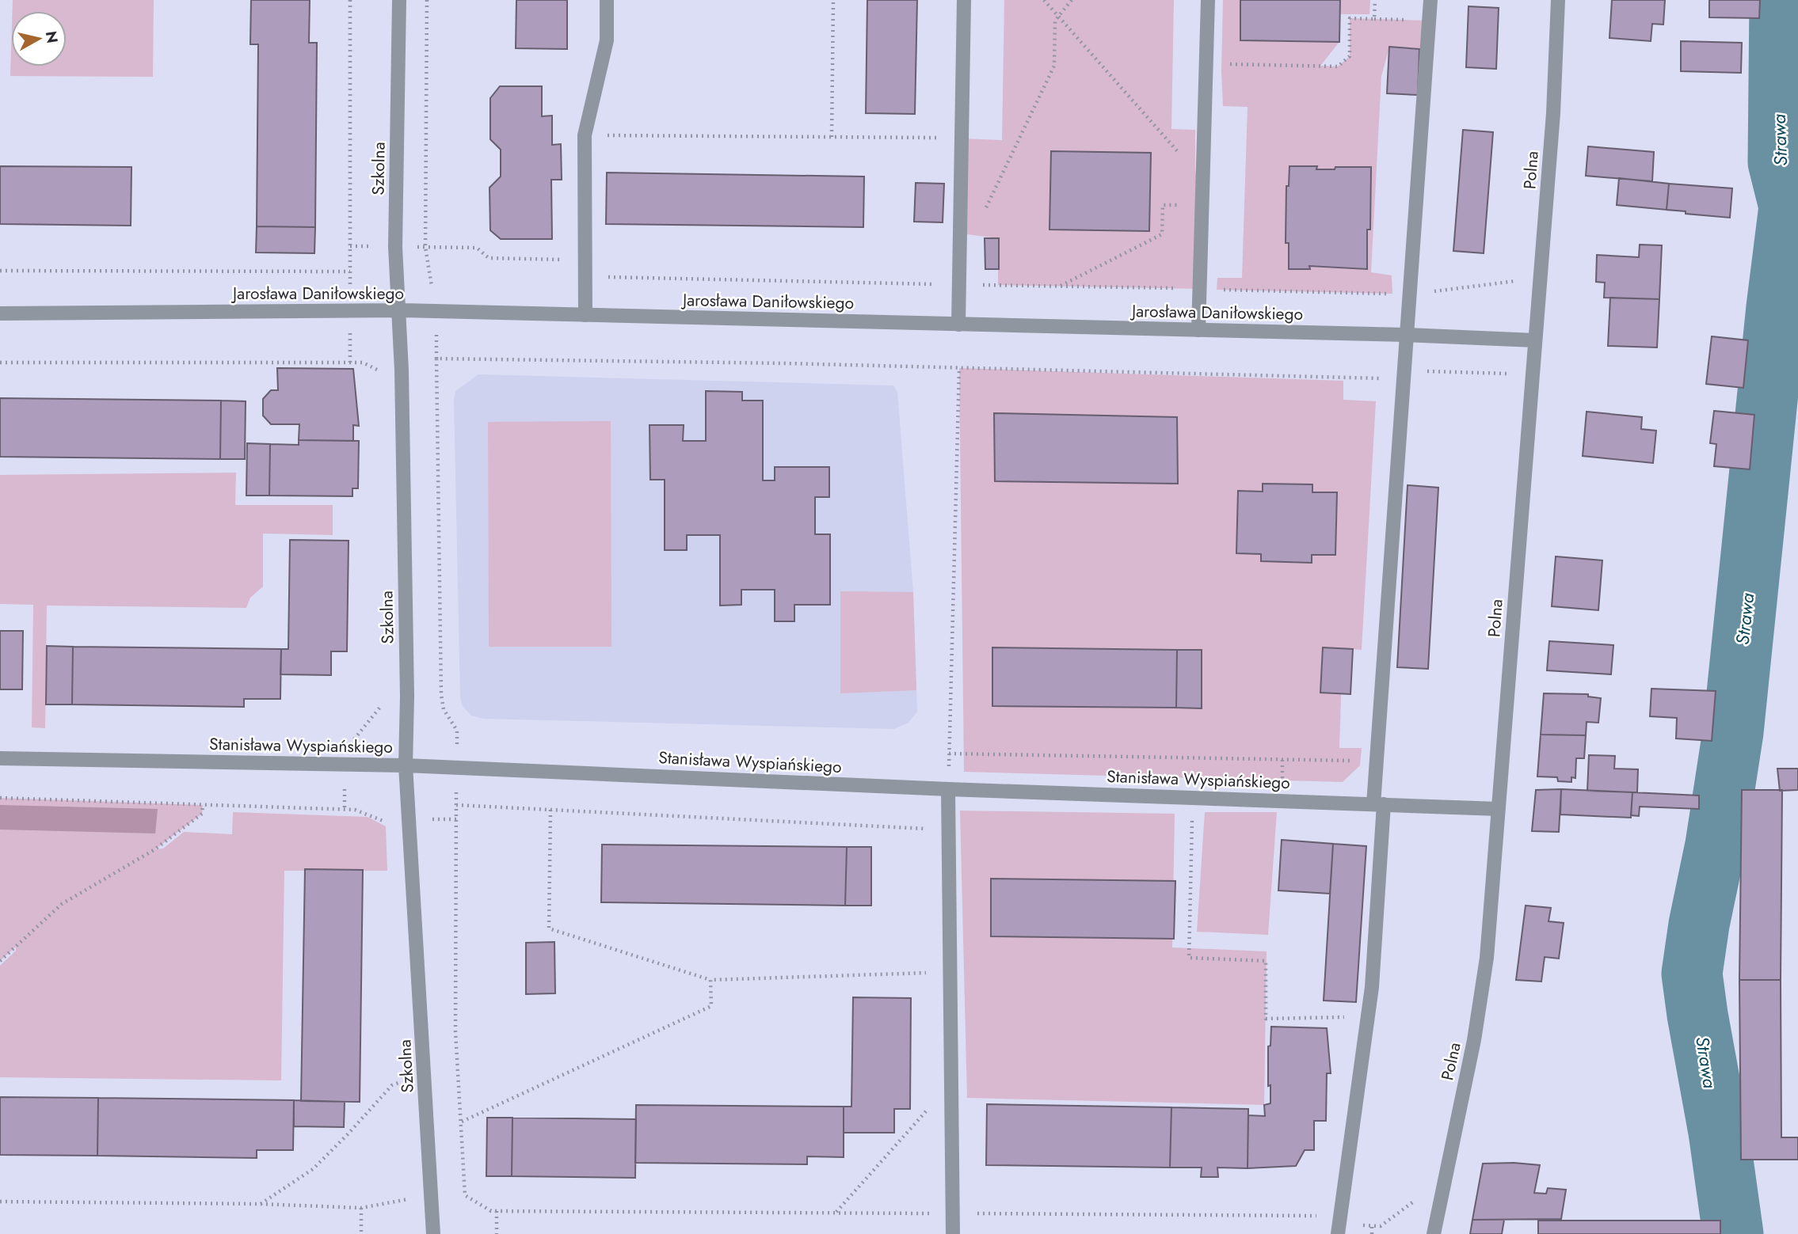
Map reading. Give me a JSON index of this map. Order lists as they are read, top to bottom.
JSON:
{
  "streets": {
    "street": [
      "Szkolna",
      "Polna",
      "Jarosława Daniłowskiego",
      "Stanisława Wyspiańskiego"
    ]
  },
  "crossings": [
    ["Szkolna", "Jarosława Daniłowskiego"],
    ["Szkolna", "Stanisława Wyspiańskiego"],
    ["Polna", "Jarosława Daniłowskiego"],
    ["Polna", "Stanisława Wyspiańskiego"]
  ],
  "water": ["Strawa"],
  "north": "right"
}
